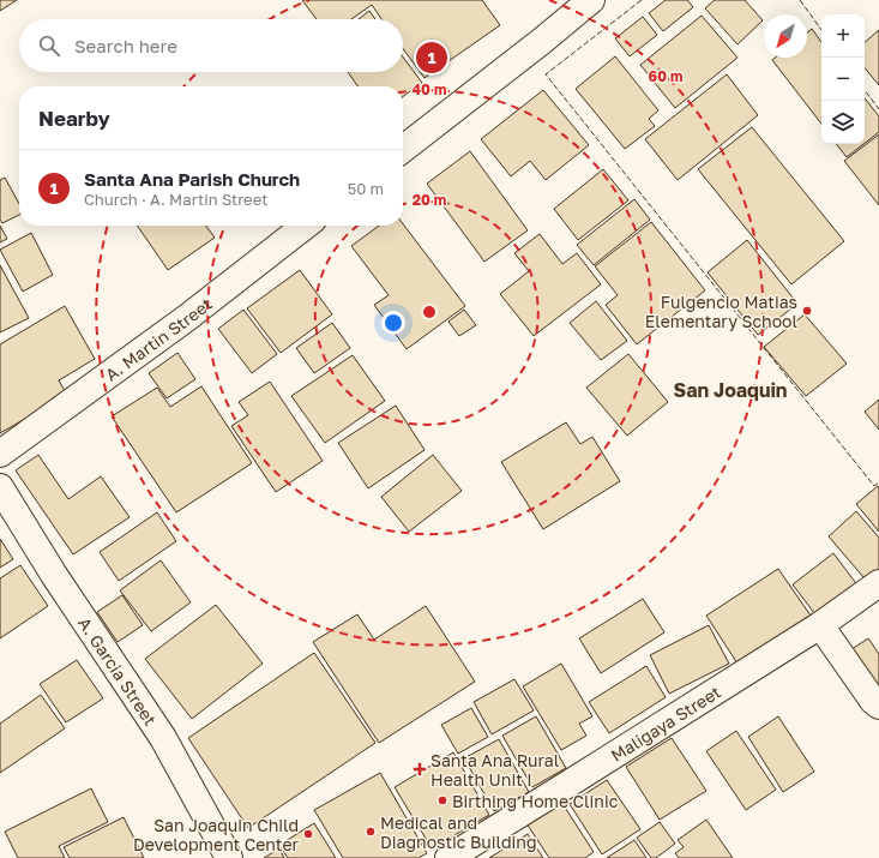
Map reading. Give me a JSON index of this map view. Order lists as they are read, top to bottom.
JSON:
{
  "streets": {
    "street": ["A. Martin Street", "A. Garcia Street", "Maligaya Street"]
  },
  "districts": ["San Joaquin"],
  "places": {
    "other": [
      "Fulgencio Matias Elementary School",
      "Birthing Home Clinic",
      "Medical and Diagnostic Building",
      "San Joaquin Child Development Center"
    ],
    "health": ["Santa Ana Rural Health Unit I"]
  },
  "north": "bottom left",
  "page": {
    "map_buttons": ["+", "−"],
    "search": "Search here",
    "pins": "1",
    "heading": "Nearby",
    "list": [
      {
        "mark": "1",
        "name": "Santa Ana Parish Church",
        "note": "Church · A. Martin Street",
        "value": "50 m"
      }
    ]
  },
  "rings": ["60 m", "40 m", "20 m"]
}
